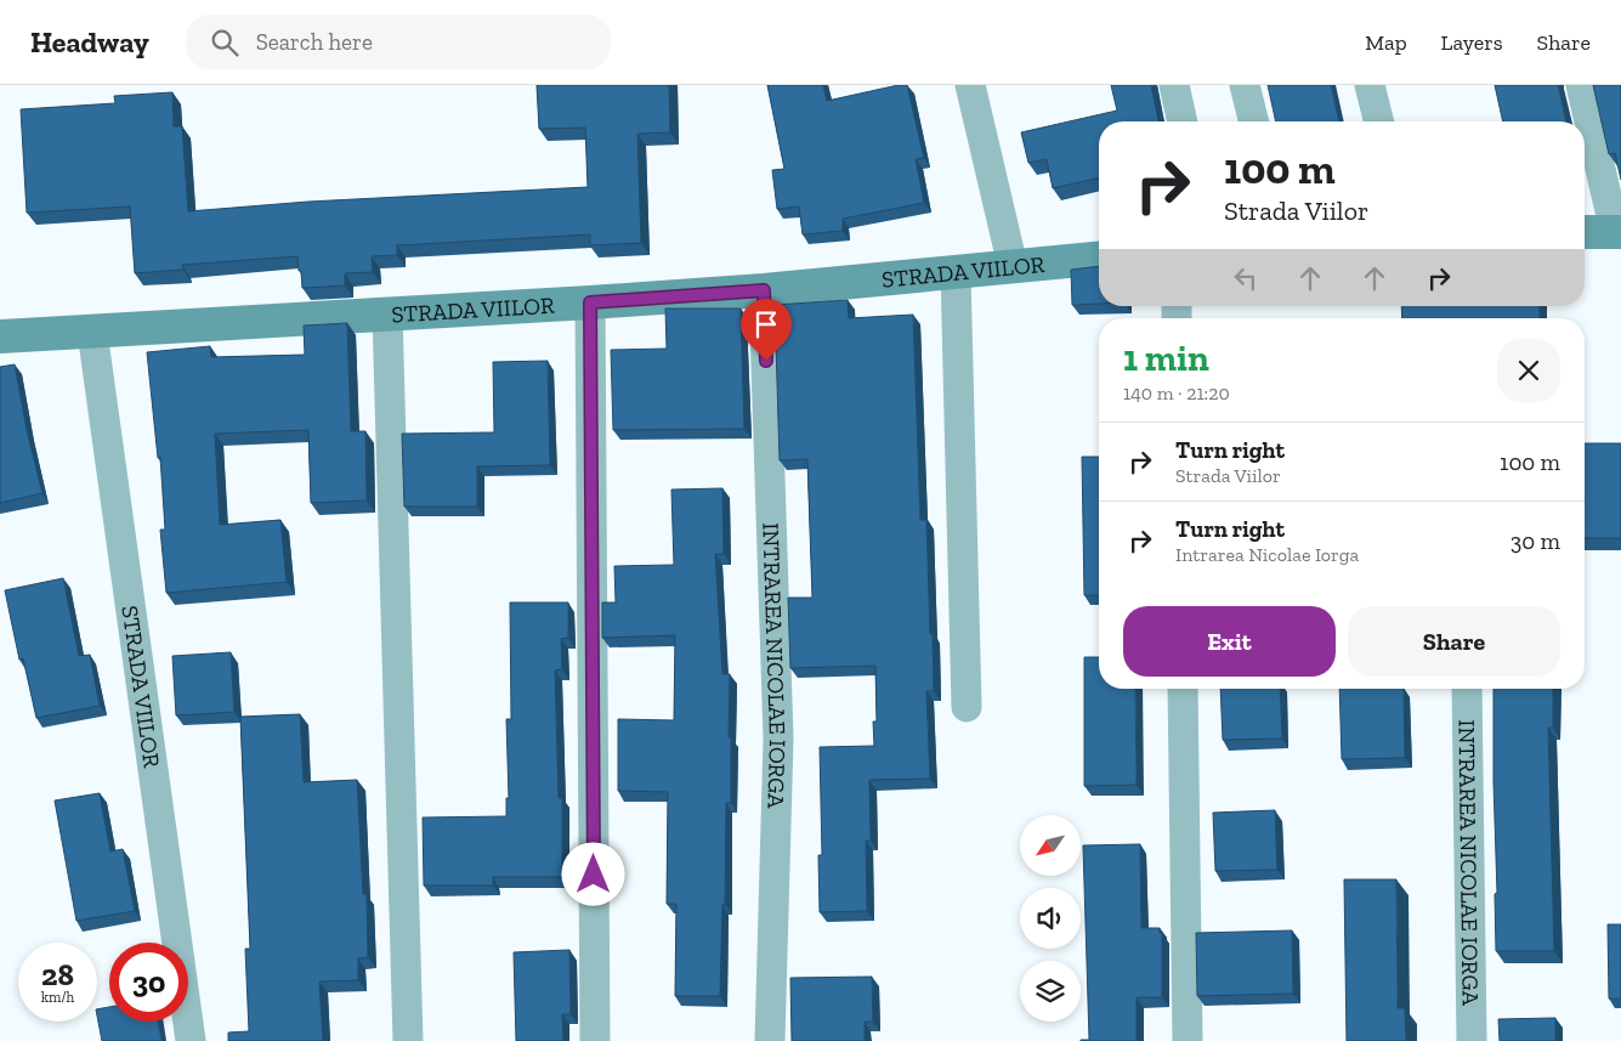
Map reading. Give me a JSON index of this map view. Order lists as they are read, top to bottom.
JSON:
{
  "streets": {
    "street": ["STRADA VIILOR", "INTRAREA NICOLAE IORGA"]
  },
  "crossings": [
    ["STRADA VIILOR", "INTRAREA NICOLAE IORGA"]
  ],
  "north": "bottom left",
  "page": {
    "header": "Headway",
    "search": "Search here",
    "nav": ["Map", "Layers", "Share"],
    "turn": ["100 m", "Strada Viilor"],
    "heading": ["1 min", "140 m · 21:20"],
    "list": [
      {
        "name": "Turn right",
        "note": "Strada Viilor",
        "value": "100 m"
      },
      {
        "name": "Turn right",
        "note": "Intrarea Nicolae Iorga",
        "value": "30 m"
      }
    ],
    "buttons": ["Exit", "Share"],
    "speed": "28 km/h",
    "limit": "30"
  }
}
